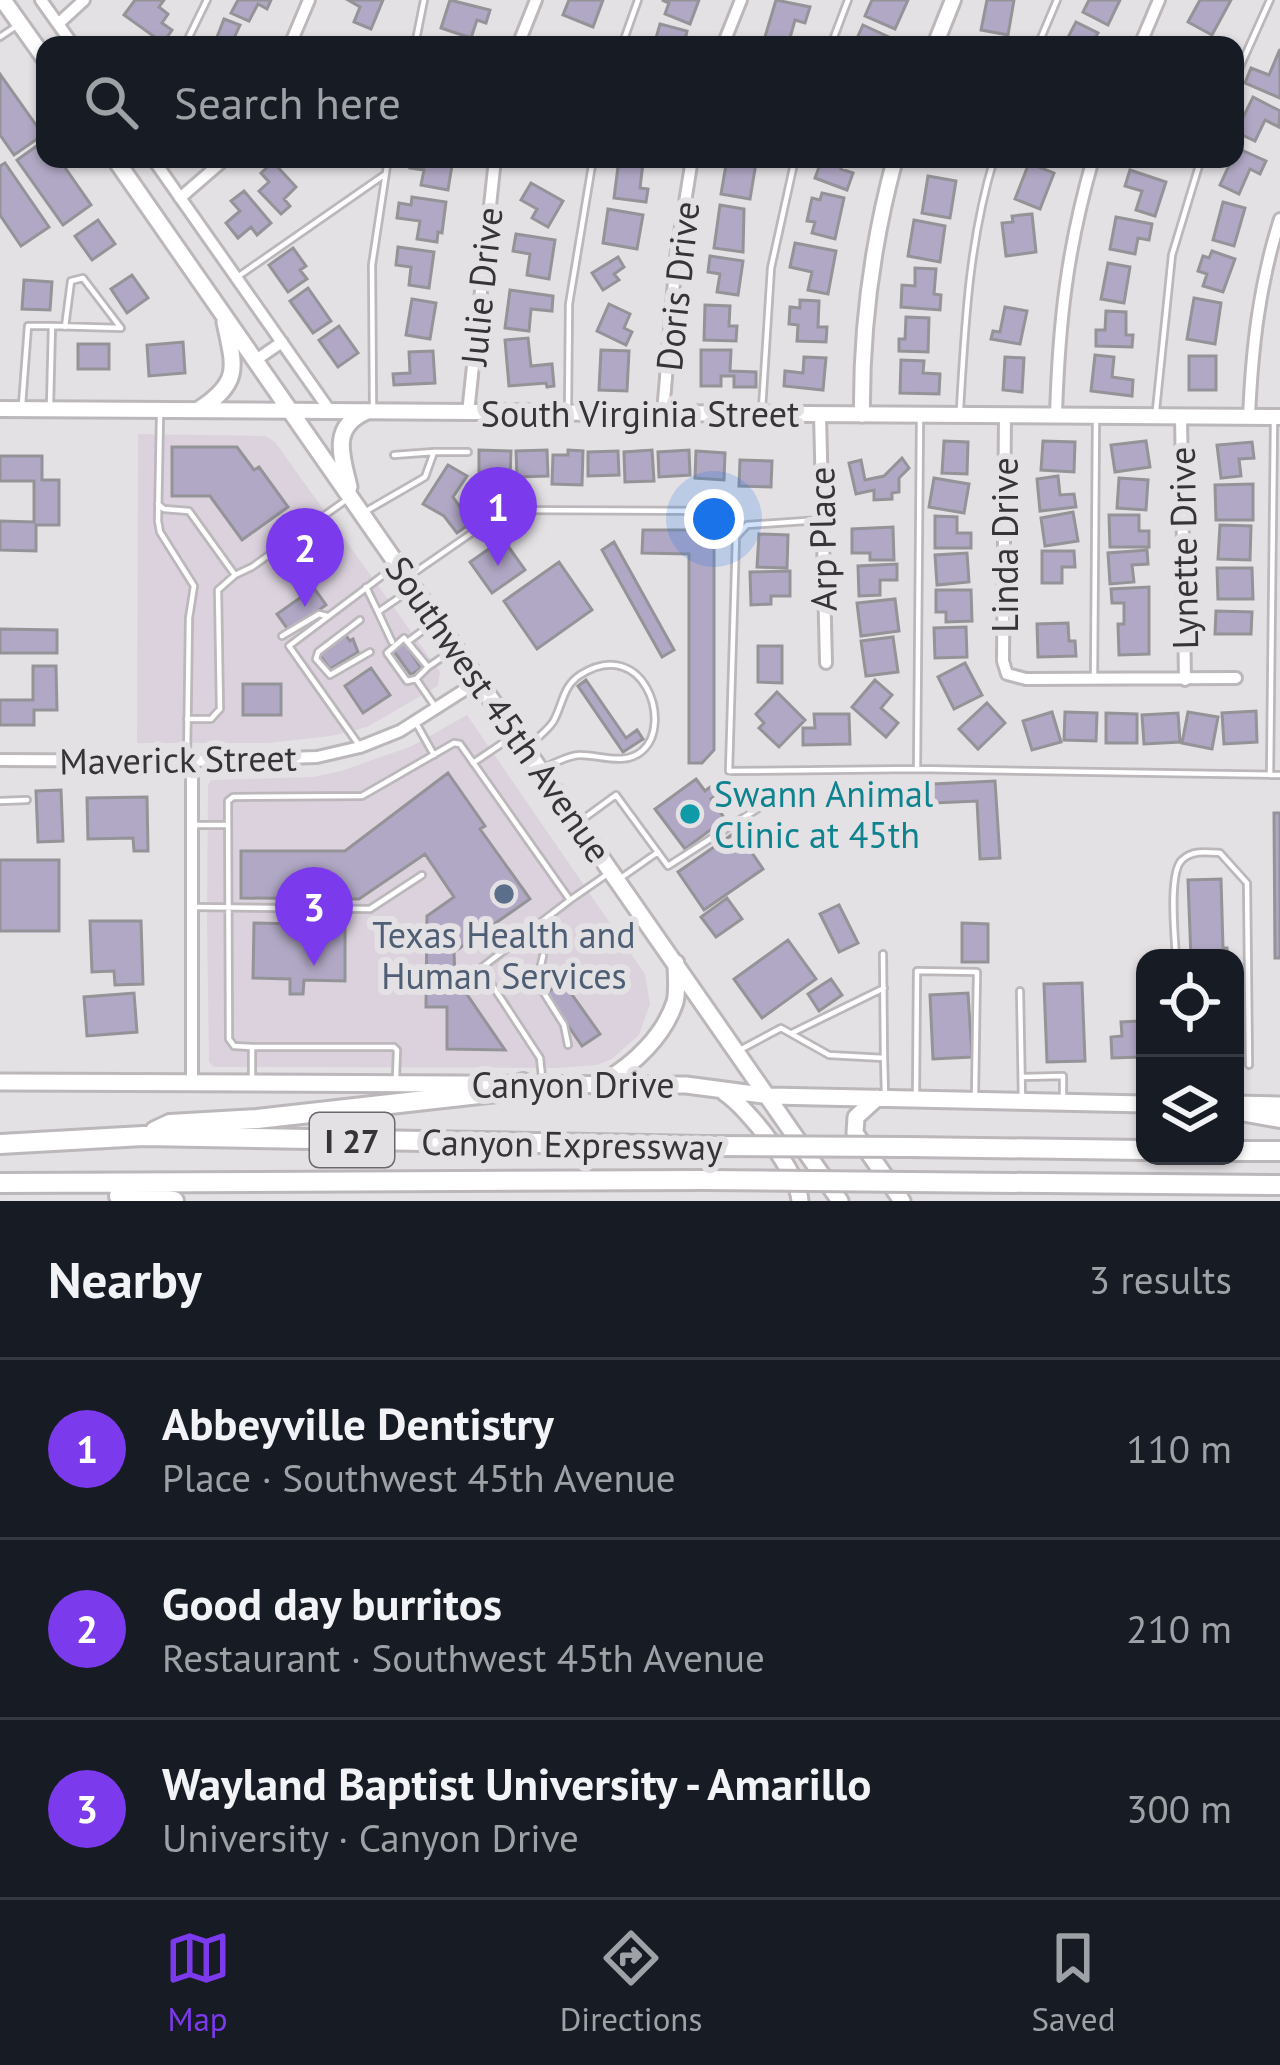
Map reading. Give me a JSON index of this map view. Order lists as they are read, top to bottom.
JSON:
{
  "streets": {
    "highway": ["I 27", "Canyon Expressway"],
    "main road": ["Southwest 45th Avenue", "Canyon Drive"],
    "street": [
      "Julie Drive",
      "Doris Drive",
      "South Virginia Street",
      "Arp Place",
      "Linda Drive",
      "Lynette Drive",
      "Maverick Street"
    ]
  },
  "crossings": [
    ["Julie Drive", "South Virginia Street"],
    ["Doris Drive", "South Virginia Street"],
    ["South Virginia Street", "Arp Place"],
    ["South Virginia Street", "Linda Drive"],
    ["South Virginia Street", "Lynette Drive"],
    ["South Virginia Street", "Southwest 45th Avenue"],
    ["Southwest 45th Avenue", "Maverick Street"],
    ["Southwest 45th Avenue", "Canyon Drive"]
  ],
  "places": ["Swann Animal Clinic at 45th", "Texas Health and Human Services"],
  "page": {
    "search": "Search here",
    "pins": ["1", "2", "3"],
    "heading": ["Nearby", "3 results"],
    "list": [
      {
        "mark": "1",
        "name": "Abbeyville Dentistry",
        "note": "Place · Southwest 45th Avenue",
        "value": "110 m"
      },
      {
        "mark": "2",
        "name": "Good day burritos",
        "note": "Restaurant · Southwest 45th Avenue",
        "value": "210 m"
      },
      {
        "mark": "3",
        "name": "Wayland Baptist University - Amarillo",
        "note": "University · Canyon Drive",
        "value": "300 m"
      }
    ],
    "nav": ["Map", "Directions", "Saved"]
  }
}
